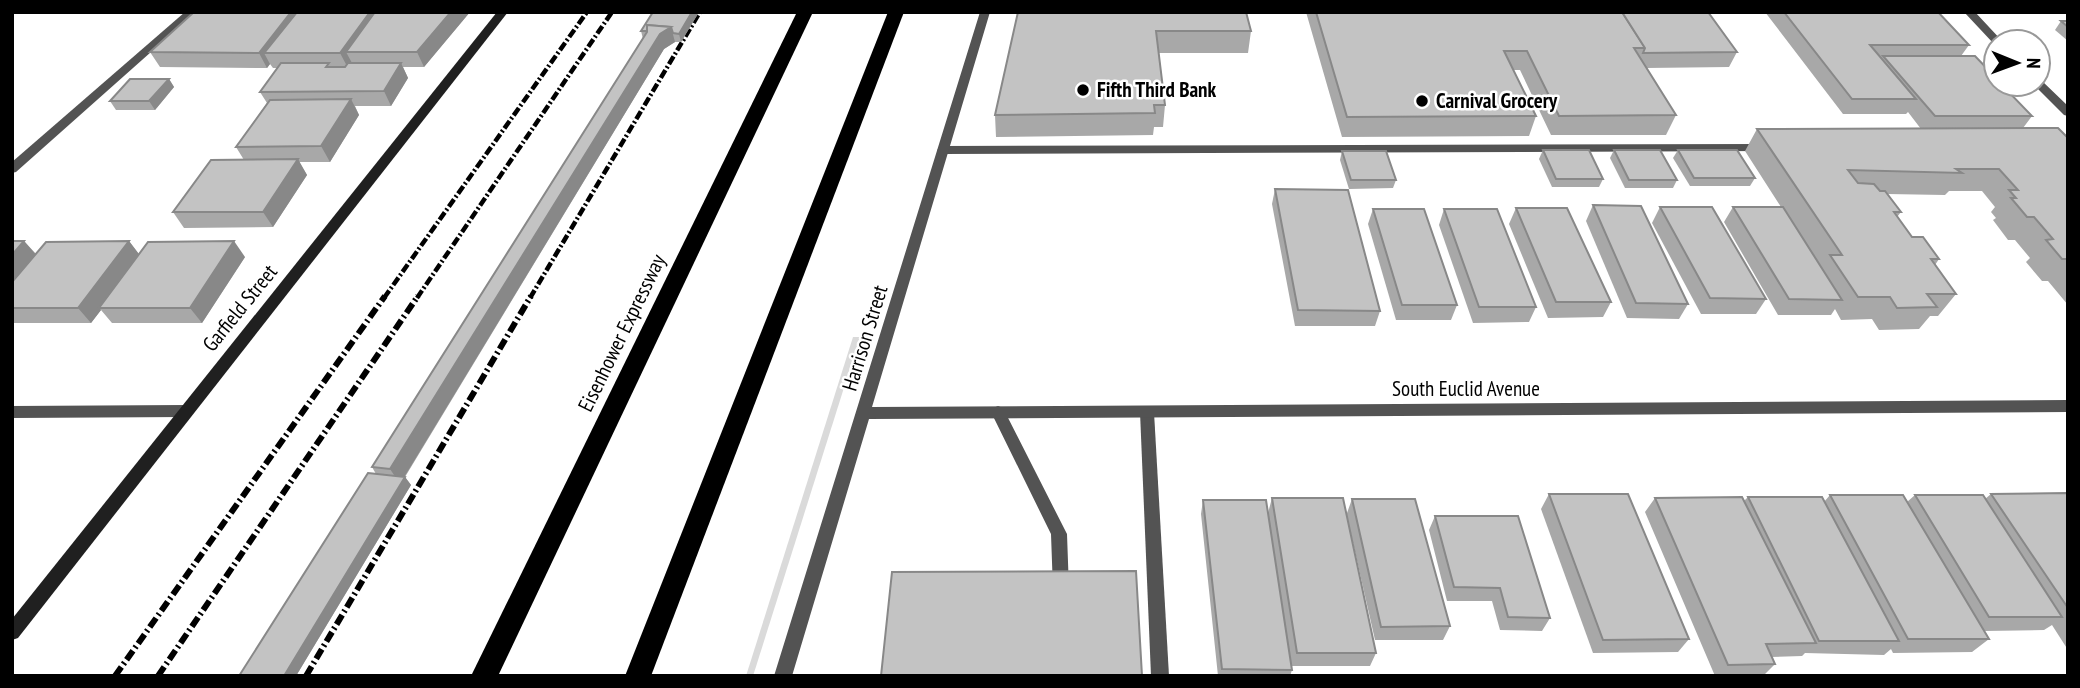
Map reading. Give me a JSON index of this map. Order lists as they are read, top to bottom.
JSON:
{
  "streets": {
    "highway": ["Eisenhower Expressway"],
    "street": ["Garfield Street", "Harrison Street", "South Euclid Avenue"]
  },
  "crossings": [
    ["Harrison Street", "South Euclid Avenue"]
  ],
  "places": ["Fifth Third Bank", "Carnival Grocery"],
  "north": "right"
}
